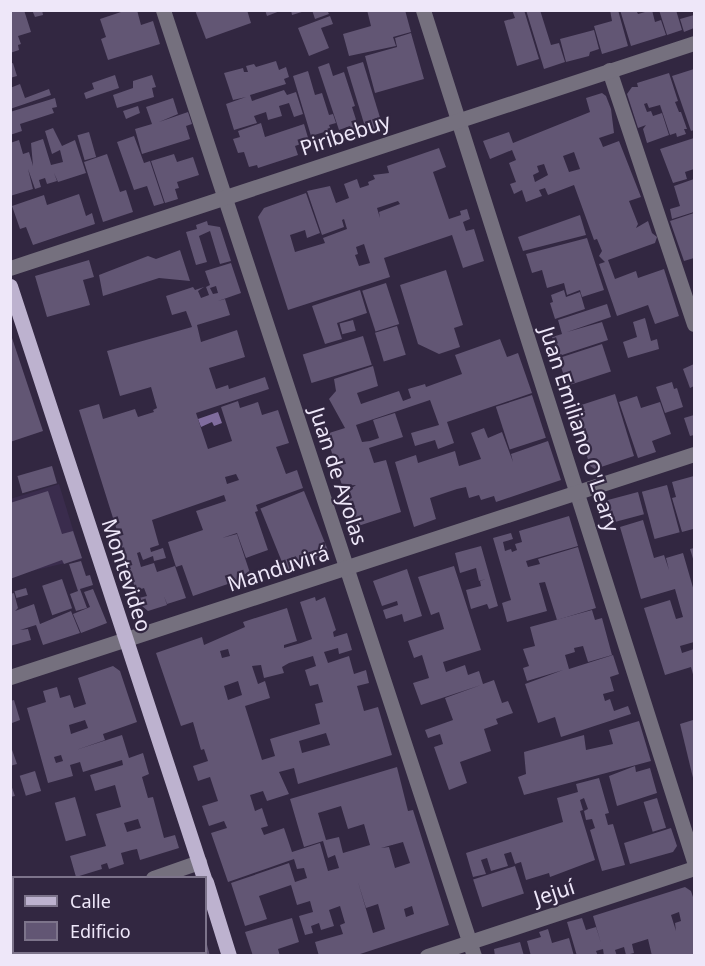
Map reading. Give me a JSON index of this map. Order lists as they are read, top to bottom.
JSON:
{
  "streets": {
    "main road": ["Montevideo"],
    "street": [
      "Piribebuy",
      "Juan Emiliano O'Leary",
      "Juan de Ayolas",
      "Manduvirá",
      "Jejuí"
    ]
  },
  "crossings": [
    ["Piribebuy", "Juan Emiliano O'Leary"],
    ["Piribebuy", "Juan de Ayolas"],
    ["Juan Emiliano O'Leary", "Manduvirá"],
    ["Juan de Ayolas", "Manduvirá"],
    ["Juan de Ayolas", "Jejuí"],
    ["Manduvirá", "Montevideo"]
  ],
  "legend": ["Calle", "Edificio"]
}
